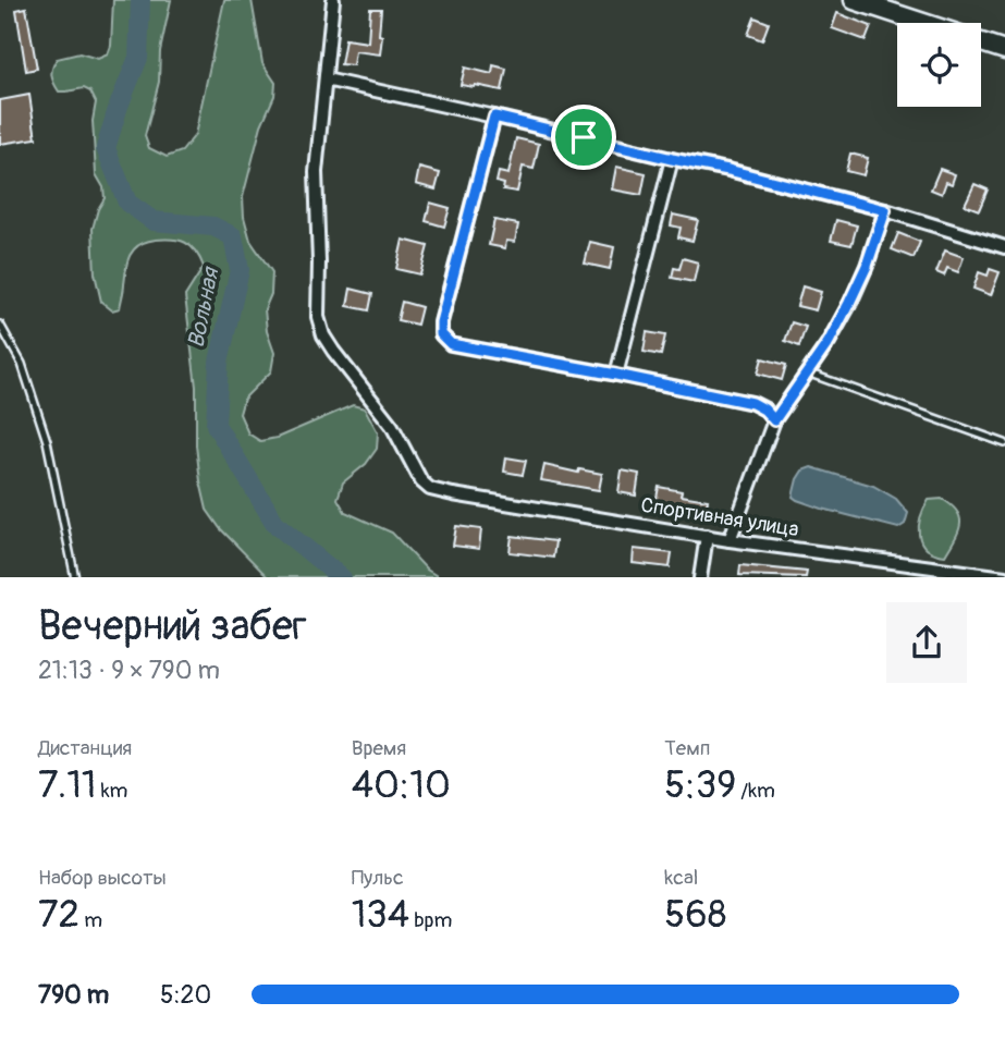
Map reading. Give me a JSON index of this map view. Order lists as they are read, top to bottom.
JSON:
{
  "streets": {
    "street": ["Спортивная улица"]
  },
  "water": ["Вольная"],
  "page": {
    "heading": ["Вечерний забег", "21:13 · 9 × 790 m"],
    "stats": [
      ["Дистанция", "7.11 km"],
      ["Время", "40:10"],
      ["Темп", "5:39 /km"],
      ["Набор высоты", "72 m"],
      ["Пульс", "134 bpm"],
      ["kcal", "568"]
    ],
    "list": [
      {
        "name": "790 m",
        "note": "5:20"
      }
    ]
  }
}
